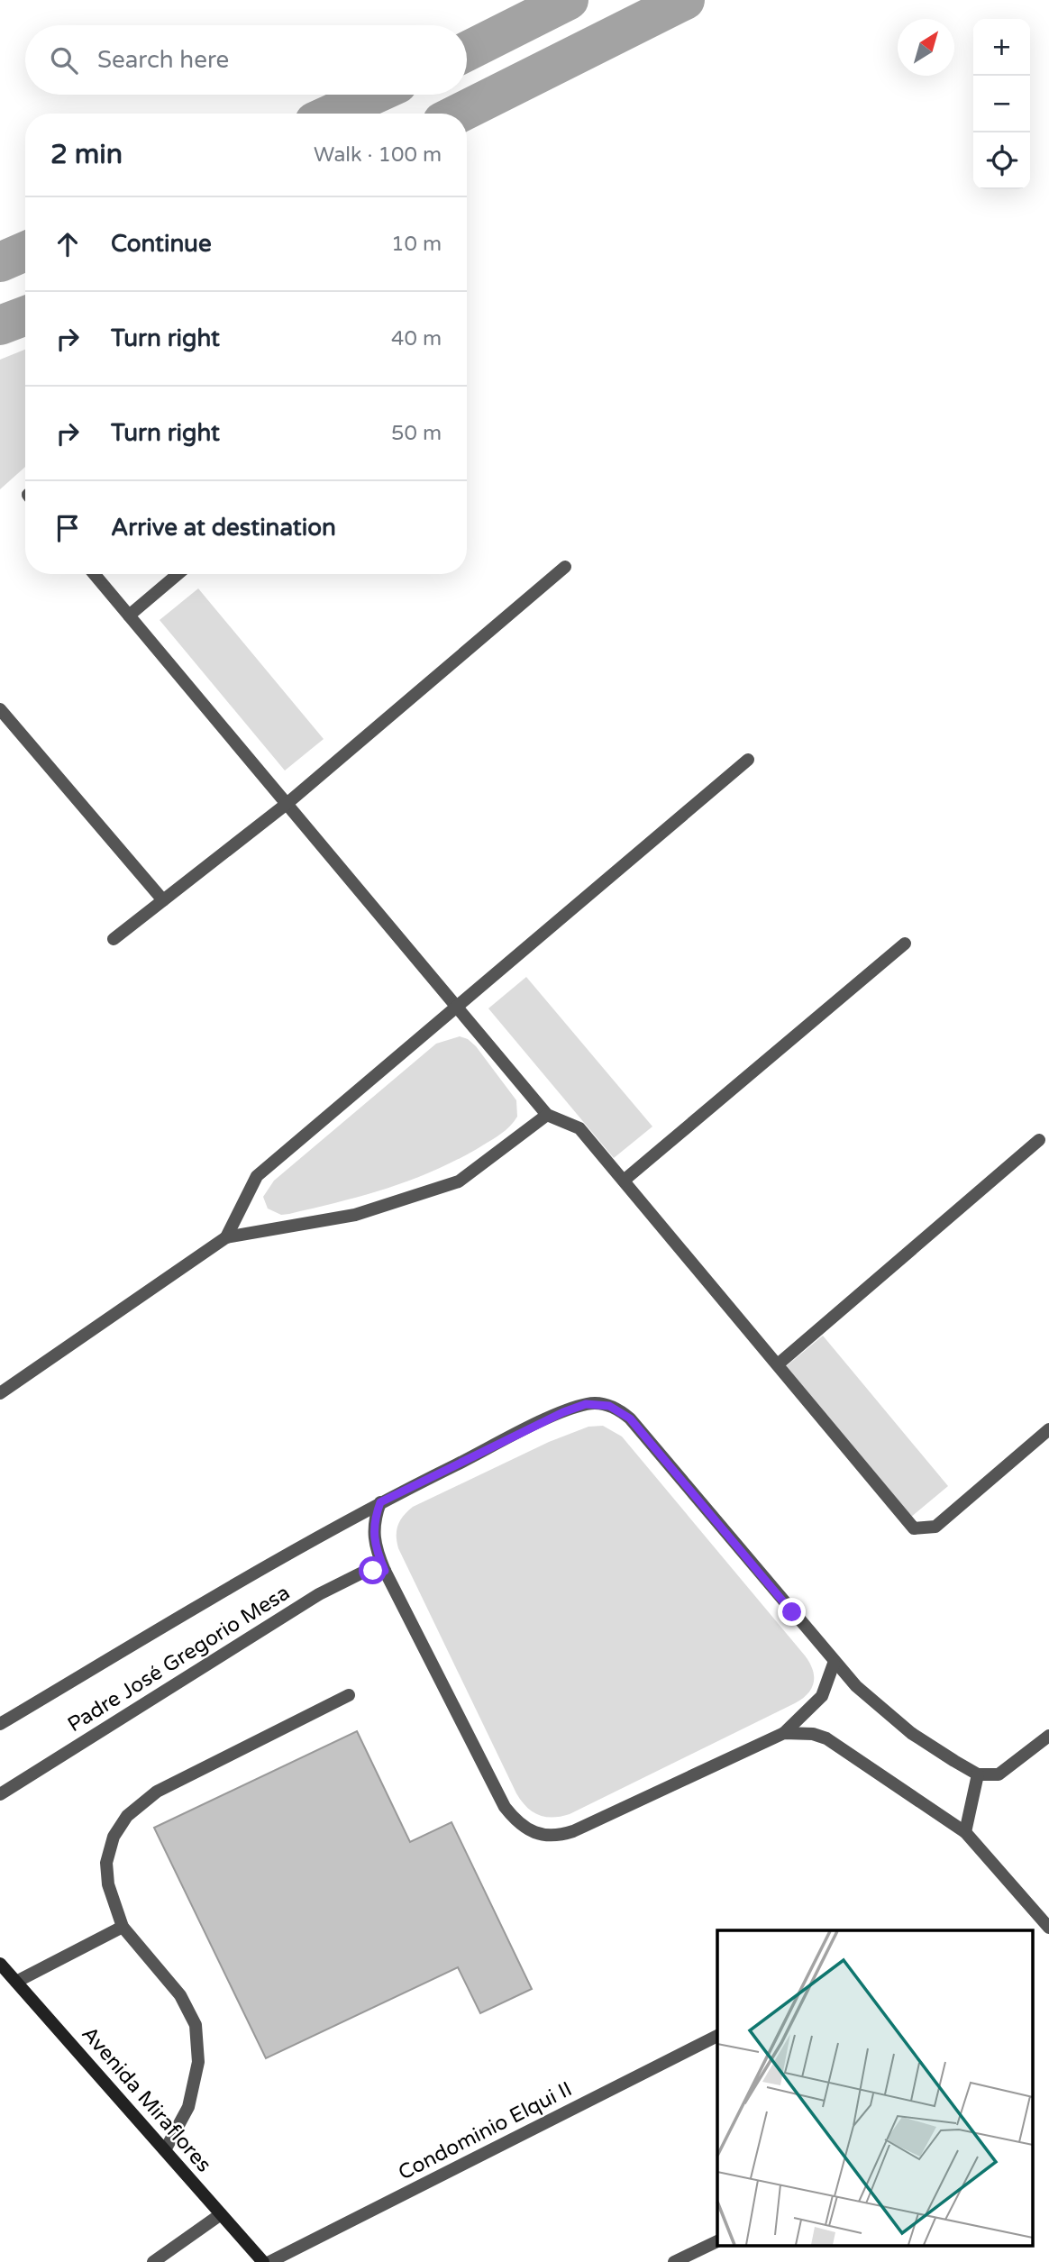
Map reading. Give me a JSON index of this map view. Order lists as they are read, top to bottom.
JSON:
{
  "streets": {
    "main road": ["Avenida Miraflores"],
    "street": ["Padre José Gregorio Mesa", "Condominio Elqui II"]
  },
  "north": "top right",
  "page": {
    "map_buttons": ["+", "−"],
    "search": "Search here",
    "heading": ["2 min", "Walk · 100 m"],
    "list": [
      ["Continue", "10 m"],
      ["Turn right", "40 m"],
      ["Turn right", "50 m"],
      "Arrive at destination"
    ]
  }
}
